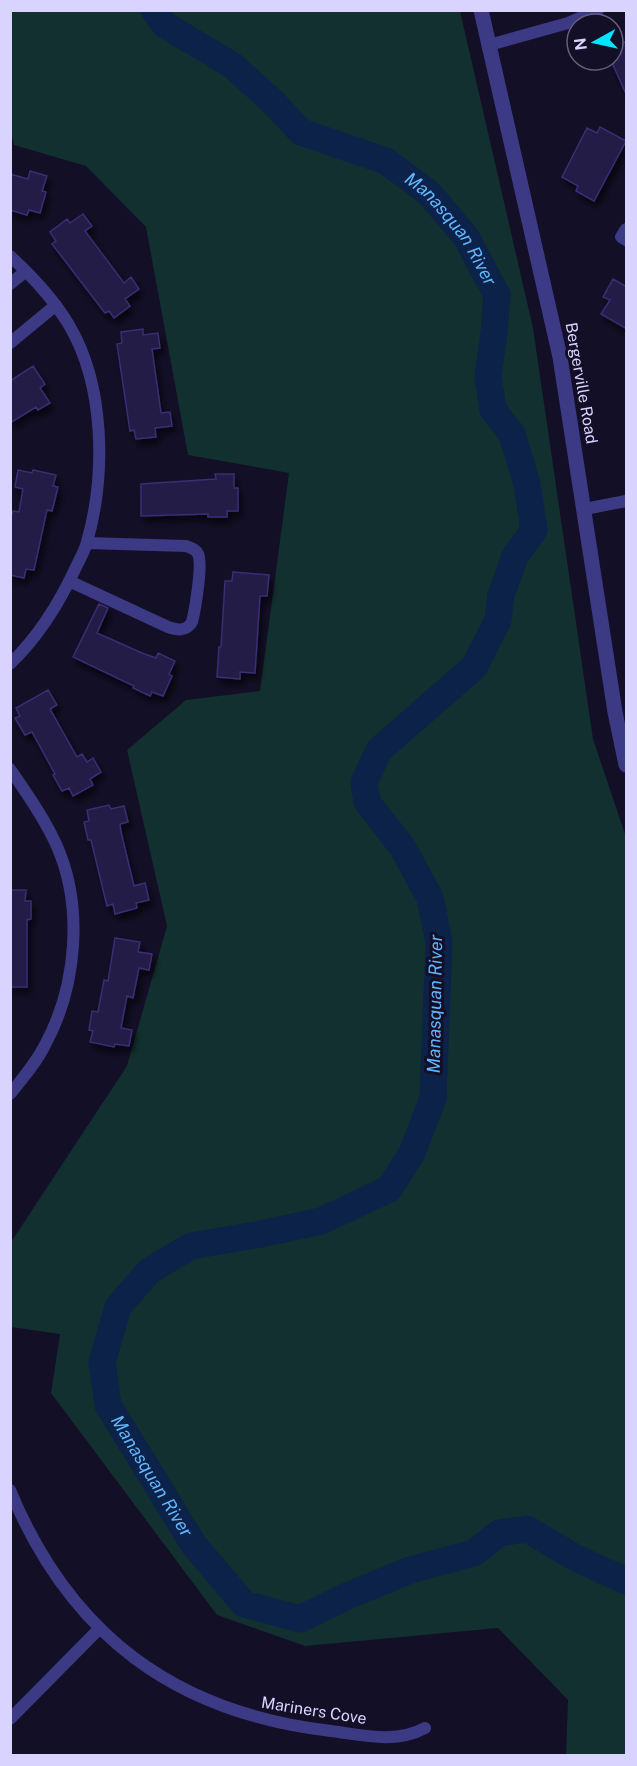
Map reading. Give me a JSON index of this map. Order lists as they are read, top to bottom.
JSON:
{
  "streets": {
    "street": ["Bergerville Road", "Mariners Cove"]
  },
  "water": ["Manasquan River"],
  "north": "left"
}
